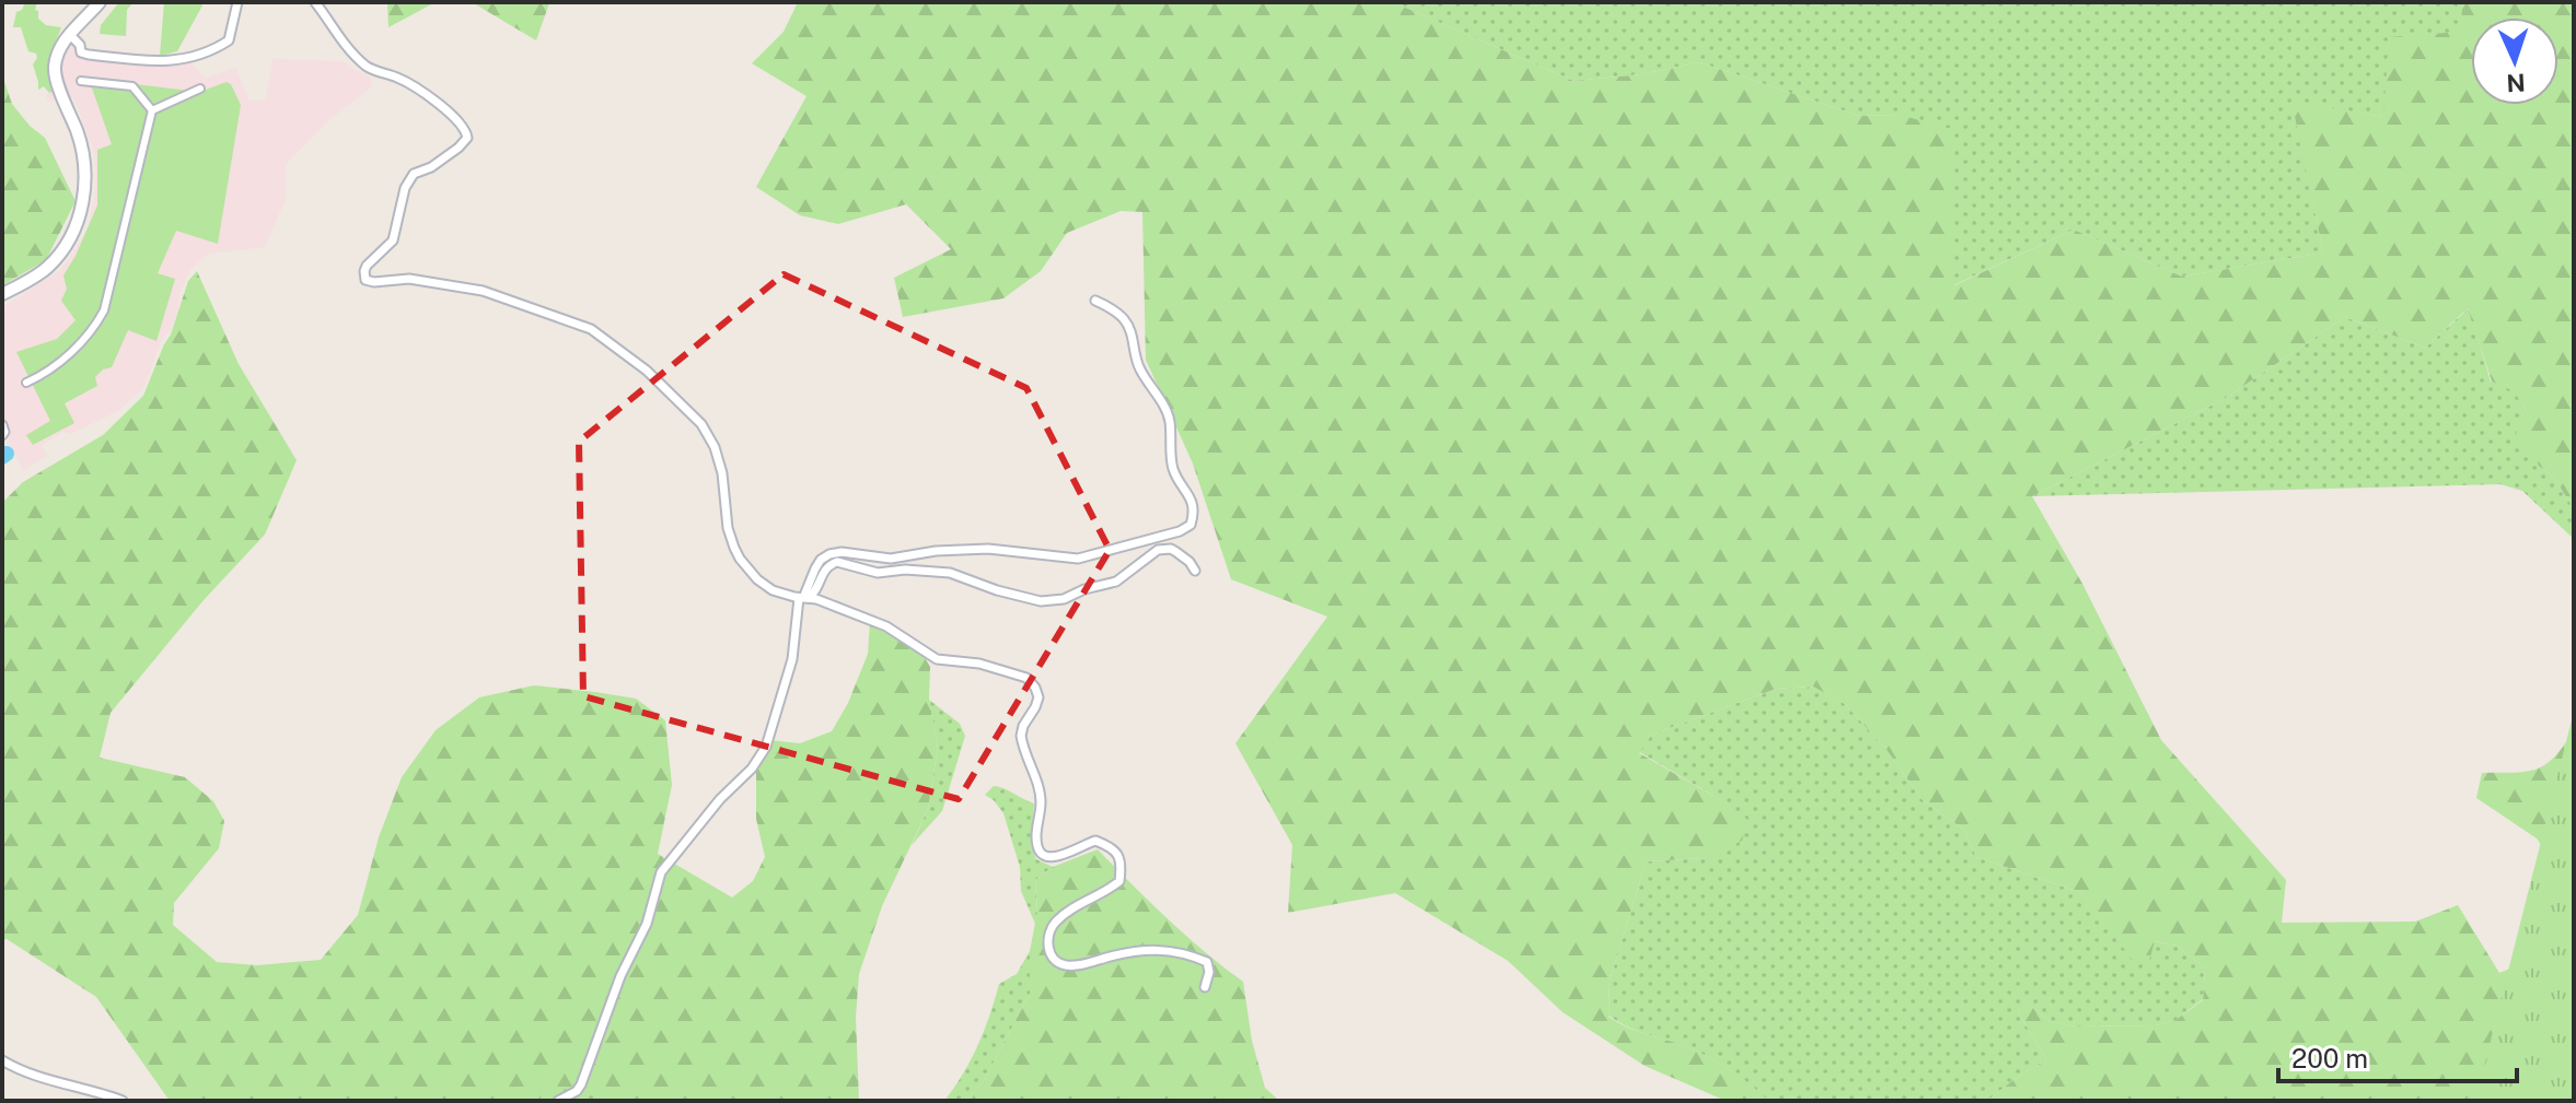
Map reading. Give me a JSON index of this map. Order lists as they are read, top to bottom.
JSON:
{
  "scale_bar": "200 m",
  "north": "bottom"
}
